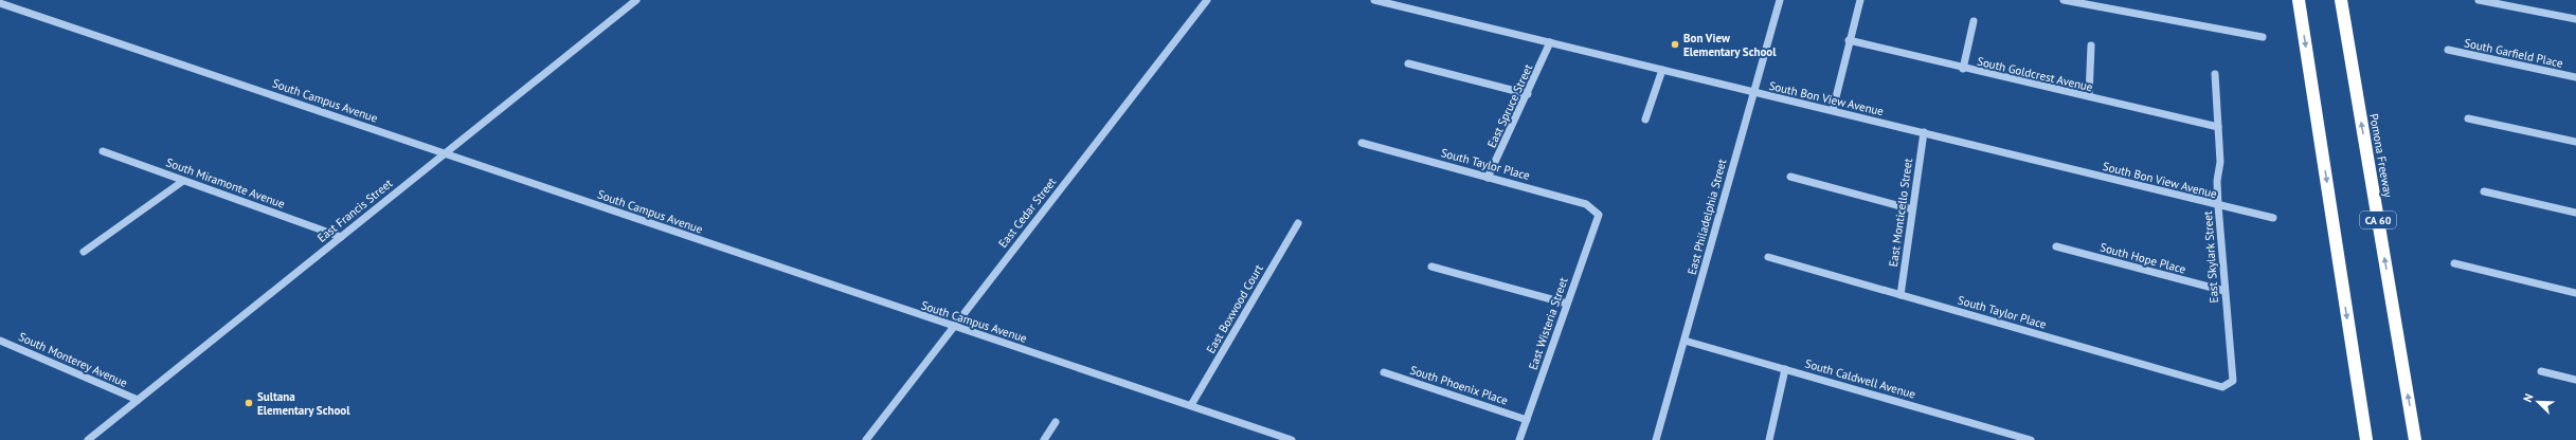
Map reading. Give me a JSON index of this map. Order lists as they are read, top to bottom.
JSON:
{
  "streets": {
    "highway": ["Pomona Freeway", "CA 60"],
    "street": [
      "South Garfield Place",
      "South Goldcrest Avenue",
      "South Bon View Avenue",
      "South Campus Avenue",
      "East Spruce Street",
      "South Taylor Place",
      "South Miramonte Avenue",
      "East Francis Street",
      "East Cedar Street",
      "East Monticello Street",
      "East Philadelphia Street",
      "East Skylark Street",
      "South Hope Place",
      "East Boxwood Court",
      "East Wisteria Street",
      "South Monterey Avenue",
      "South Caldwell Avenue",
      "South Phoenix Place"
    ]
  },
  "crossings": [
    ["South Goldcrest Avenue", "East Skylark Street"],
    ["South Bon View Avenue", "East Spruce Street"],
    ["South Bon View Avenue", "East Monticello Street"],
    ["South Bon View Avenue", "East Philadelphia Street"],
    ["South Bon View Avenue", "East Skylark Street"],
    ["South Campus Avenue", "East Francis Street"],
    ["South Campus Avenue", "East Cedar Street"],
    ["South Campus Avenue", "East Boxwood Court"],
    ["East Spruce Street", "South Taylor Place"],
    ["South Taylor Place", "East Monticello Street"],
    ["South Taylor Place", "East Skylark Street"],
    ["South Taylor Place", "East Wisteria Street"],
    ["South Miramonte Avenue", "East Francis Street"],
    ["East Francis Street", "South Monterey Avenue"],
    ["East Philadelphia Street", "South Caldwell Avenue"],
    ["East Skylark Street", "South Hope Place"],
    ["East Wisteria Street", "South Phoenix Place"]
  ],
  "places": ["Bon View Elementary School", "Sultana Elementary School"],
  "north": "top left"
}
